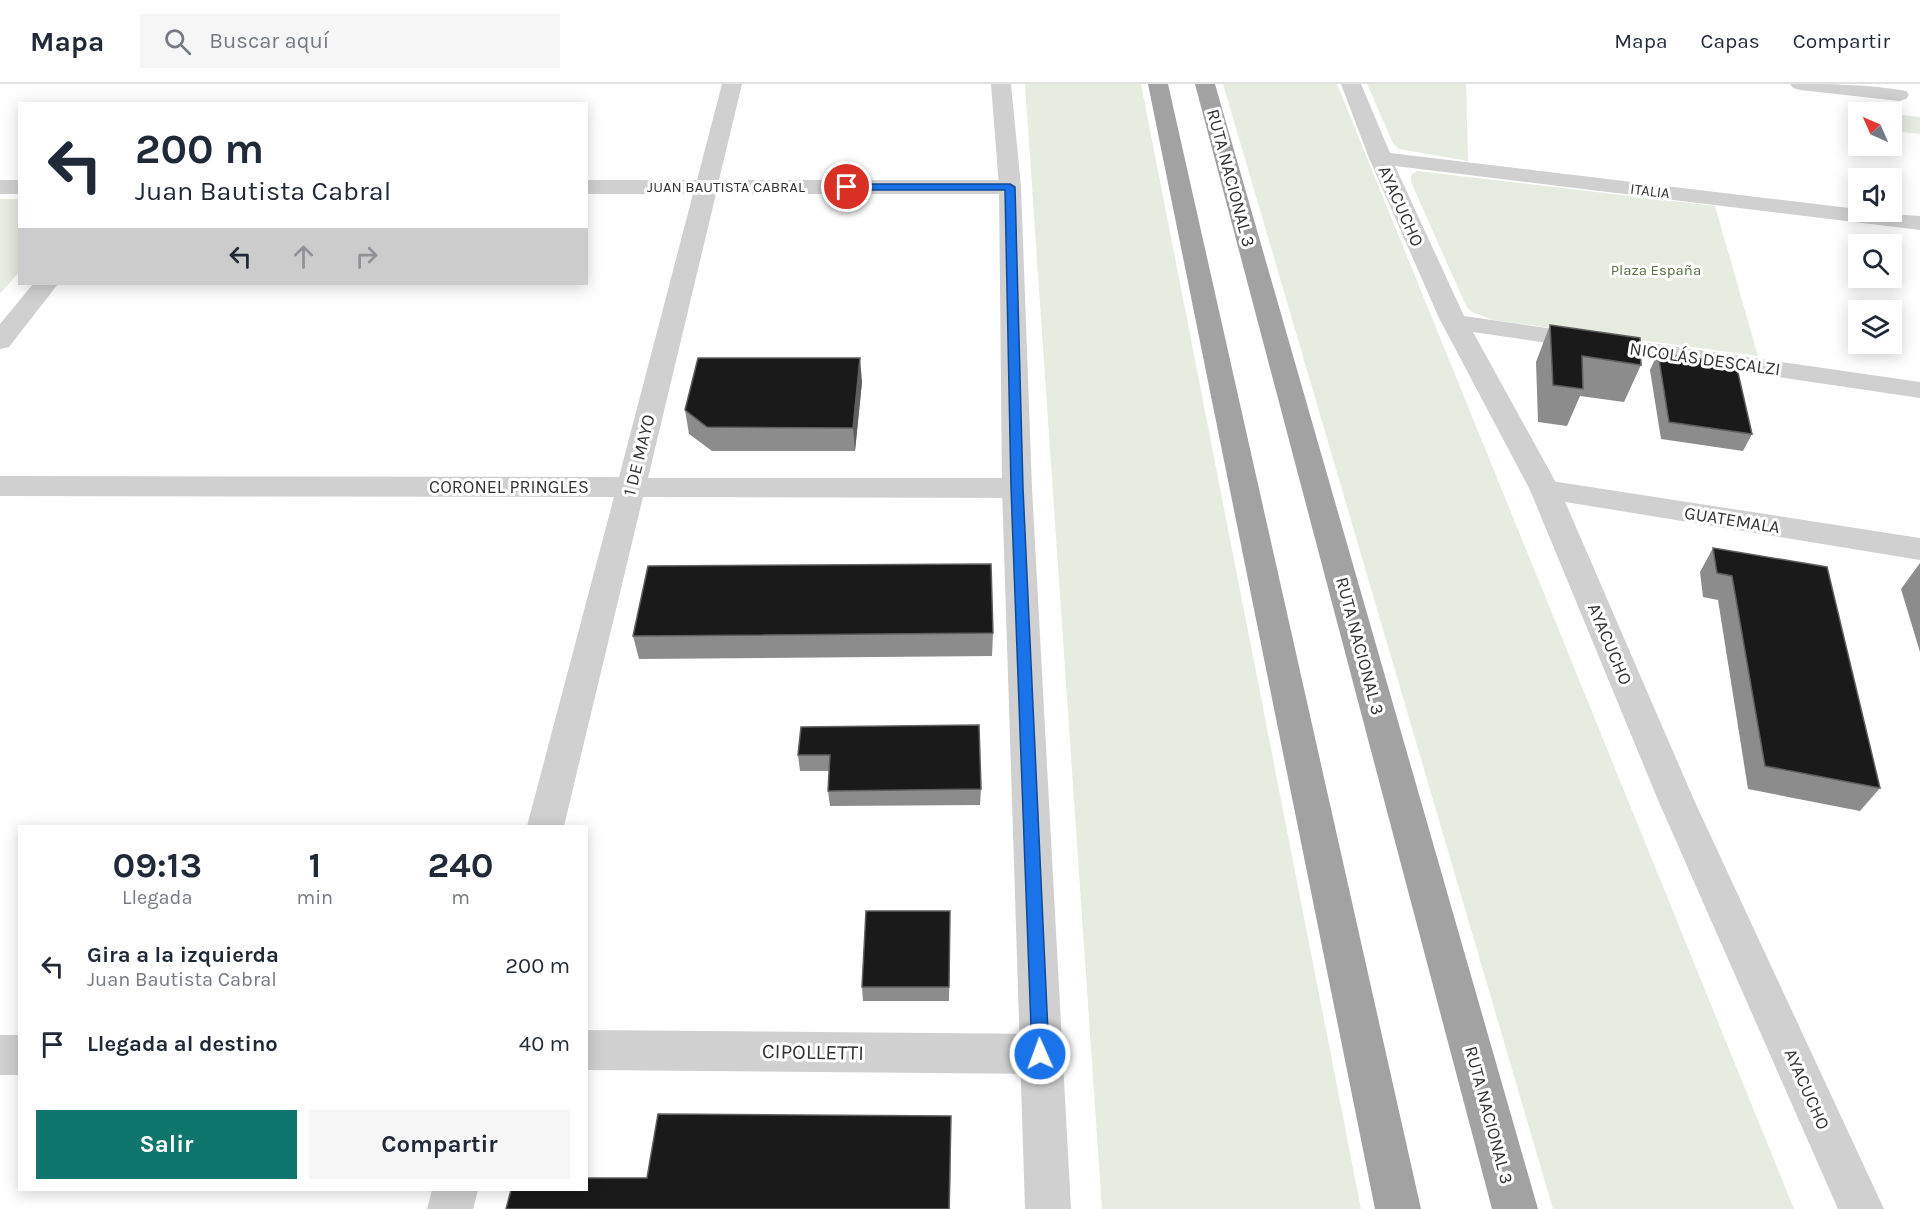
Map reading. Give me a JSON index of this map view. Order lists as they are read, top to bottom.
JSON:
{
  "streets": {
    "highway": ["RUTA NACIONAL 3"],
    "street": [
      "JUAN BAUTISTA CABRAL",
      "ITALIA",
      "AYACUCHO",
      "NICOLÁS DESCALZI",
      "1 DE MAYO",
      "CORONEL PRINGLES",
      "GUATEMALA",
      "CIPOLLETTI"
    ]
  },
  "crossings": [
    ["JUAN BAUTISTA CABRAL", "1 DE MAYO"],
    ["ITALIA", "AYACUCHO"],
    ["AYACUCHO", "NICOLÁS DESCALZI"],
    ["AYACUCHO", "GUATEMALA"],
    ["1 DE MAYO", "CORONEL PRINGLES"]
  ],
  "parks": ["Plaza España"],
  "north": "top left",
  "page": {
    "header": "Mapa",
    "search": "Buscar aquí",
    "nav": ["Mapa", "Capas", "Compartir"],
    "turn": ["200 m", "Juan Bautista Cabral"],
    "eta": [
      "09:13",
      "Llegada",
      "1",
      "min",
      "240",
      "m"
    ],
    "list": [
      {
        "name": "Gira a la izquierda",
        "note": "Juan Bautista Cabral",
        "value": "200 m"
      },
      {
        "name": "Llegada al destino",
        "value": "40 m"
      }
    ],
    "buttons": ["Salir", "Compartir"]
  }
}
